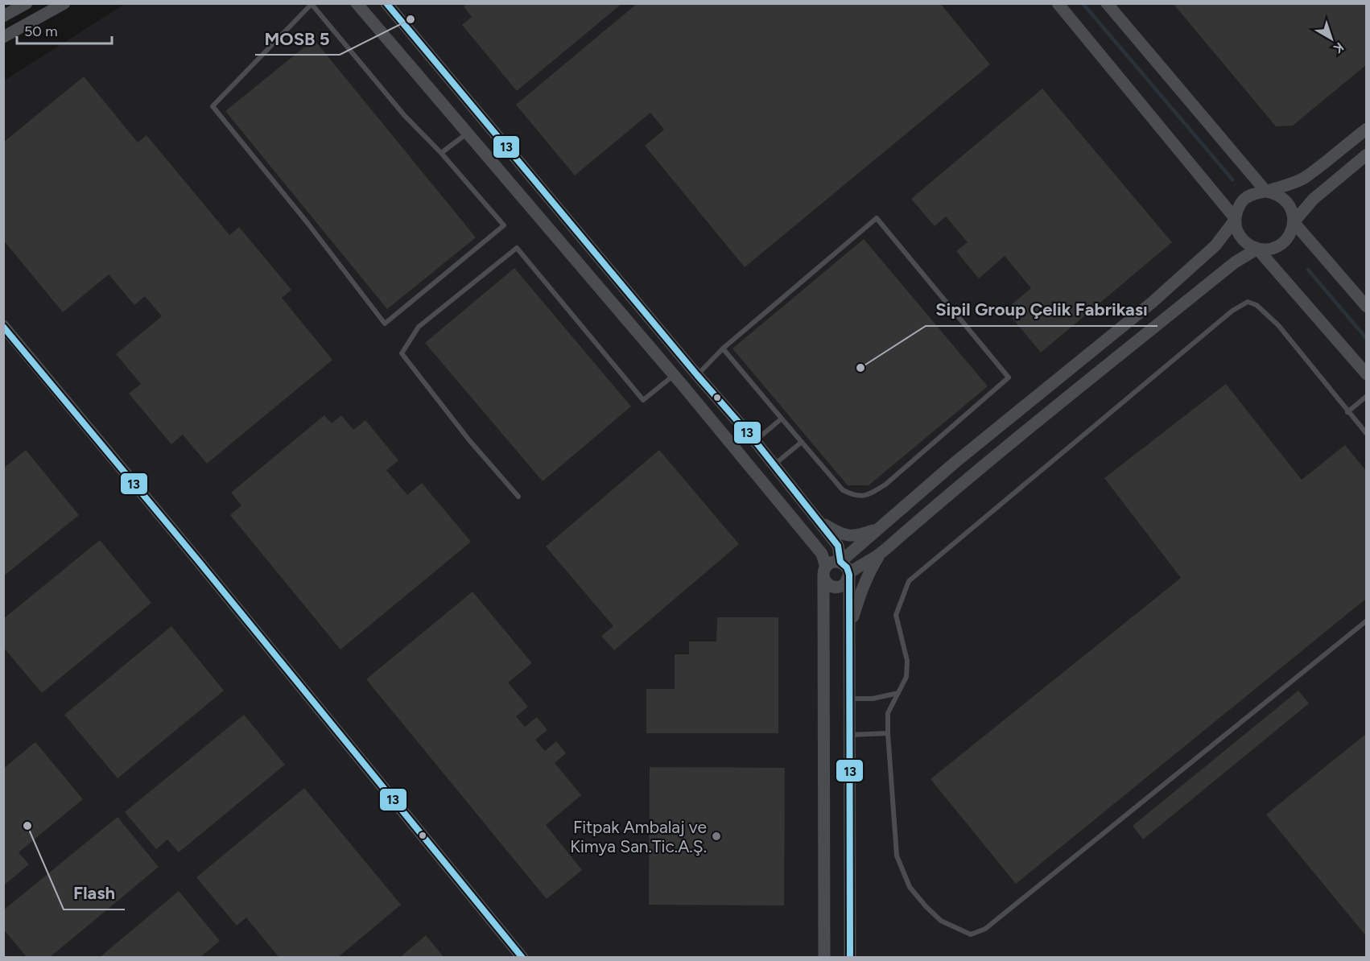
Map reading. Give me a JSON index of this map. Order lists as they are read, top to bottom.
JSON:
{
  "places": [
    "MOSB 5",
    "Sipil Group Çelik Fabrikası",
    "Flash",
    "Fitpak Ambalaj ve Kimya San.Tic.A.Ş."
  ],
  "lines": ["transit line 13"],
  "scale_bar": "50 m",
  "north": "bottom right"
}
